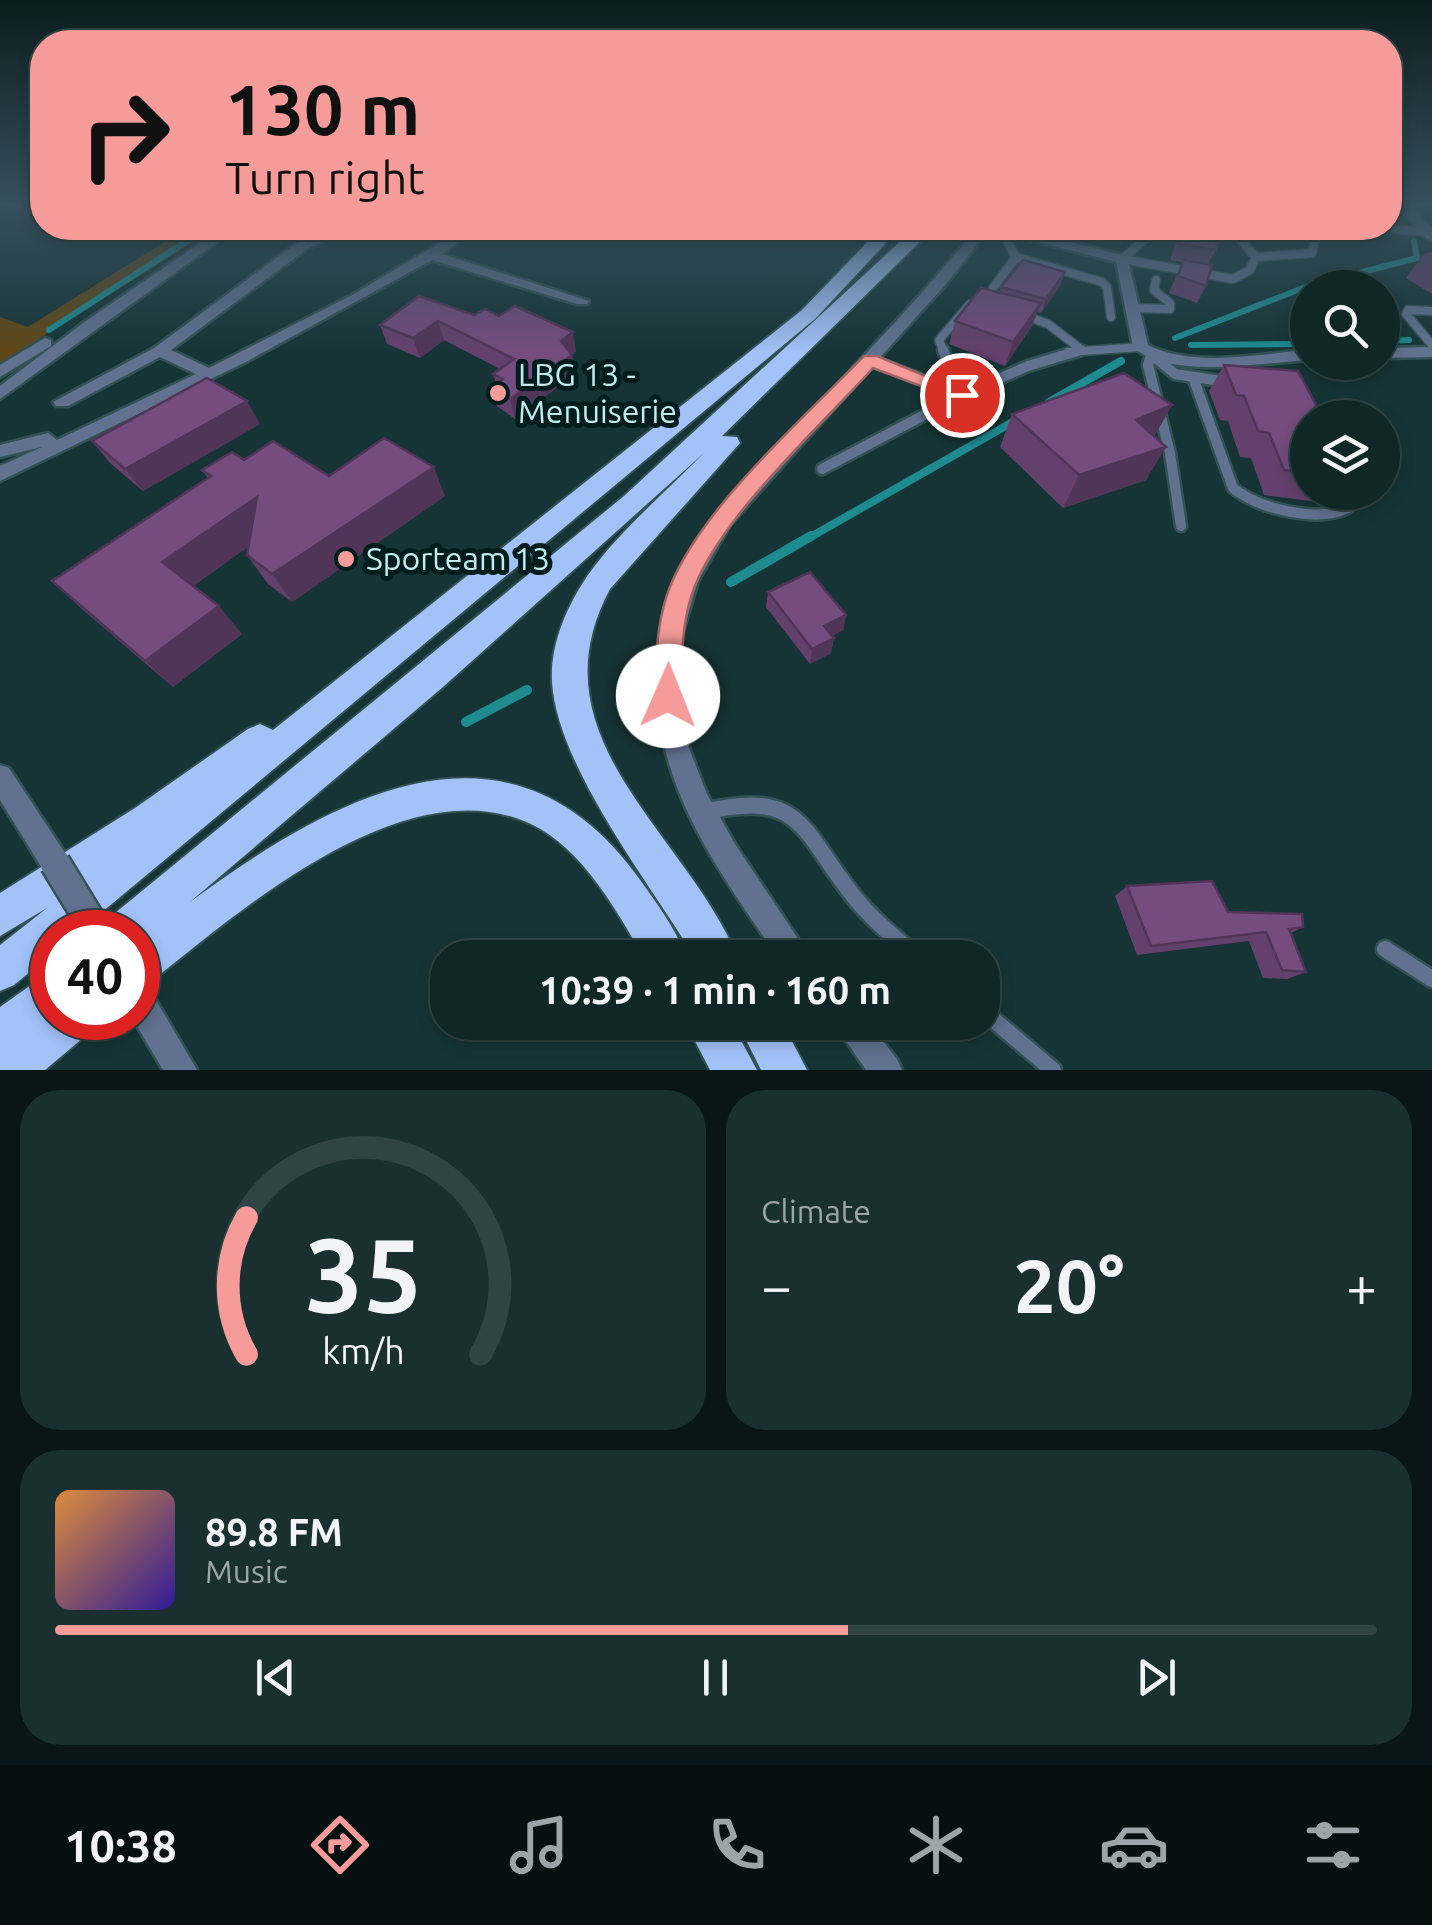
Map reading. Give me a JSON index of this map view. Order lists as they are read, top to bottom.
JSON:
{
  "places": ["LBG 13 - Menuiserie", "Sporteam 13"],
  "page": {
    "turn": ["130 m", "Turn right"],
    "limit": "40",
    "trip": "10:39 · 1 min · 160 m",
    "tile": "Climate",
    "heat": ["−", "20°", "+"],
    "song": ["89.8 FM", "Music"],
    "tabs": "10:38",
    "gauge": ["35", "km/h"]
  }
}
